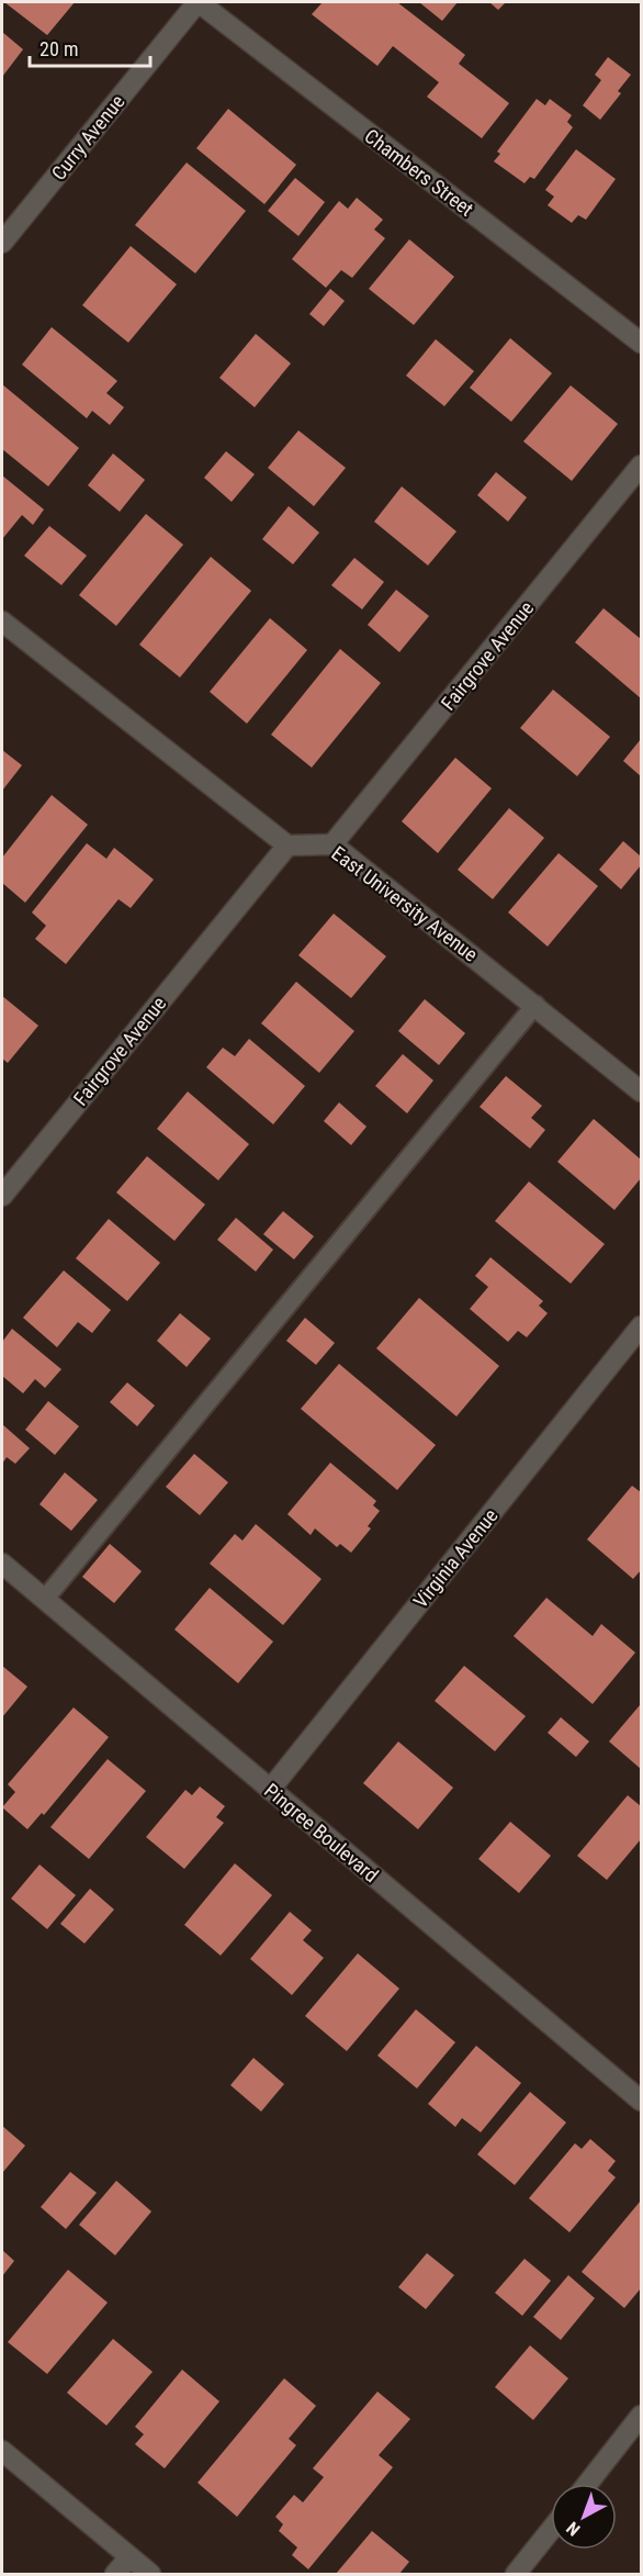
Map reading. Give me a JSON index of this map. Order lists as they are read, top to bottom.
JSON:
{
  "streets": {
    "street": [
      "Curry Avenue",
      "Chambers Street",
      "Fairgrove Avenue",
      "East University Avenue",
      "Virginia Avenue",
      "Pingree Boulevard"
    ]
  },
  "crossings": [
    ["Curry Avenue", "Chambers Street"],
    ["Fairgrove Avenue", "East University Avenue"],
    ["Virginia Avenue", "Pingree Boulevard"]
  ],
  "scale_bar": "20 m",
  "north": "bottom left"
}
